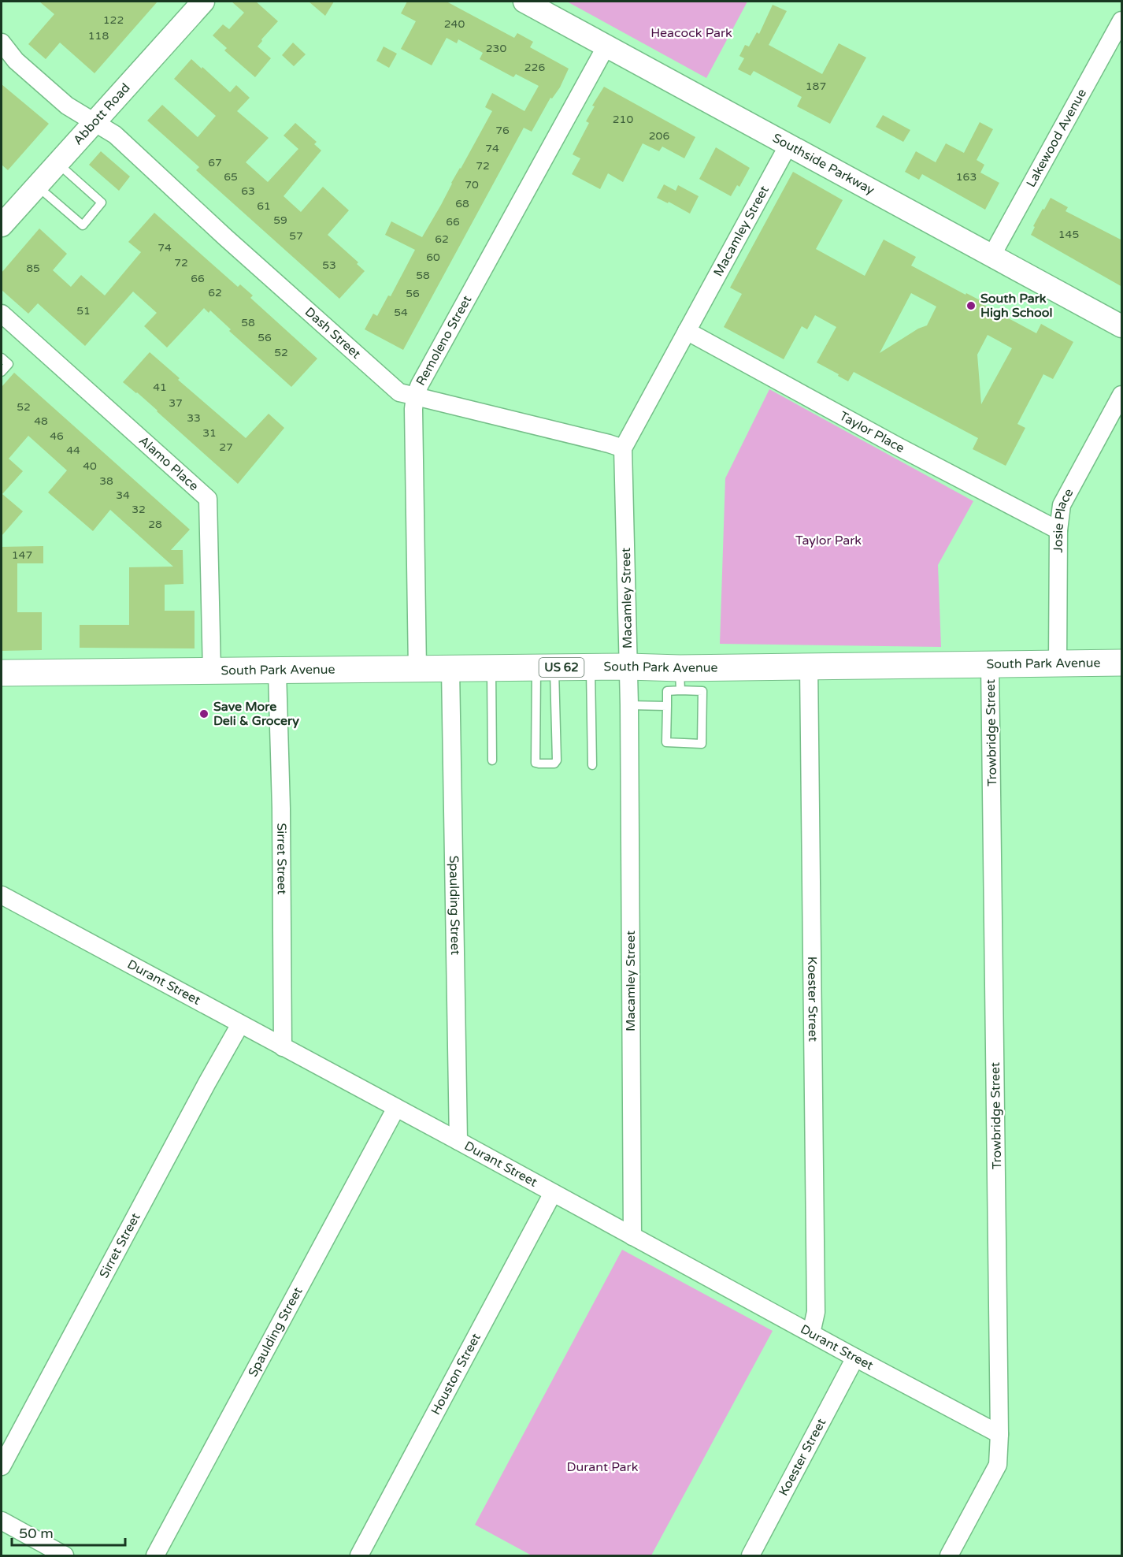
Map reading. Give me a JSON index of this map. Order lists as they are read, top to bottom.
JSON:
{
  "streets": {
    "main road": ["South Park Avenue", "US 62"],
    "street": [
      "Abbott Road",
      "Lakewood Avenue",
      "Southside Parkway",
      "Macamley Street",
      "Dash Street",
      "Remoleno Street",
      "Taylor Place",
      "Alamo Place",
      "Josie Place",
      "Trowbridge Street",
      "Sirret Street",
      "Spaulding Street",
      "Durant Street",
      "Koester Street",
      "Houston Street"
    ]
  },
  "crossings": [
    ["Abbott Road", "Dash Street"],
    ["Lakewood Avenue", "Southside Parkway"],
    ["Southside Parkway", "Macamley Street"],
    ["Southside Parkway", "Remoleno Street"],
    ["Macamley Street", "Dash Street"],
    ["Macamley Street", "Taylor Place"],
    ["Macamley Street", "South Park Avenue"],
    ["Macamley Street", "Durant Street"],
    ["Dash Street", "Remoleno Street"],
    ["Remoleno Street", "South Park Avenue"],
    ["Taylor Place", "Josie Place"],
    ["Alamo Place", "South Park Avenue"],
    ["Josie Place", "South Park Avenue"],
    ["South Park Avenue", "Trowbridge Street"],
    ["South Park Avenue", "Sirret Street"],
    ["South Park Avenue", "Spaulding Street"],
    ["South Park Avenue", "Koester Street"],
    ["Trowbridge Street", "Durant Street"],
    ["Sirret Street", "Durant Street"],
    ["Spaulding Street", "Durant Street"],
    ["Durant Street", "Koester Street"],
    ["Durant Street", "Houston Street"]
  ],
  "parks": ["Heacock Park", "Taylor Park", "Durant Park"],
  "places": ["South Park High School", "Save More Deli & Grocery"],
  "house_numbers": [
    "122",
    "240",
    "118",
    "230",
    "226",
    "187",
    "210",
    "76",
    "206",
    "74",
    "67",
    "72",
    "65",
    "163",
    "70",
    "63",
    "68",
    "61",
    "59",
    "66",
    "145",
    "57",
    "62",
    "74",
    "60",
    "72",
    "53",
    "85",
    "58",
    "66",
    "62",
    "56",
    "51",
    "54",
    "58",
    "56",
    "52",
    "41",
    "37",
    "52",
    "33",
    "48",
    "31",
    "46",
    "27",
    "44",
    "40",
    "38",
    "34",
    "32",
    "28",
    "147"
  ],
  "scale_bar": "50 m"
}
